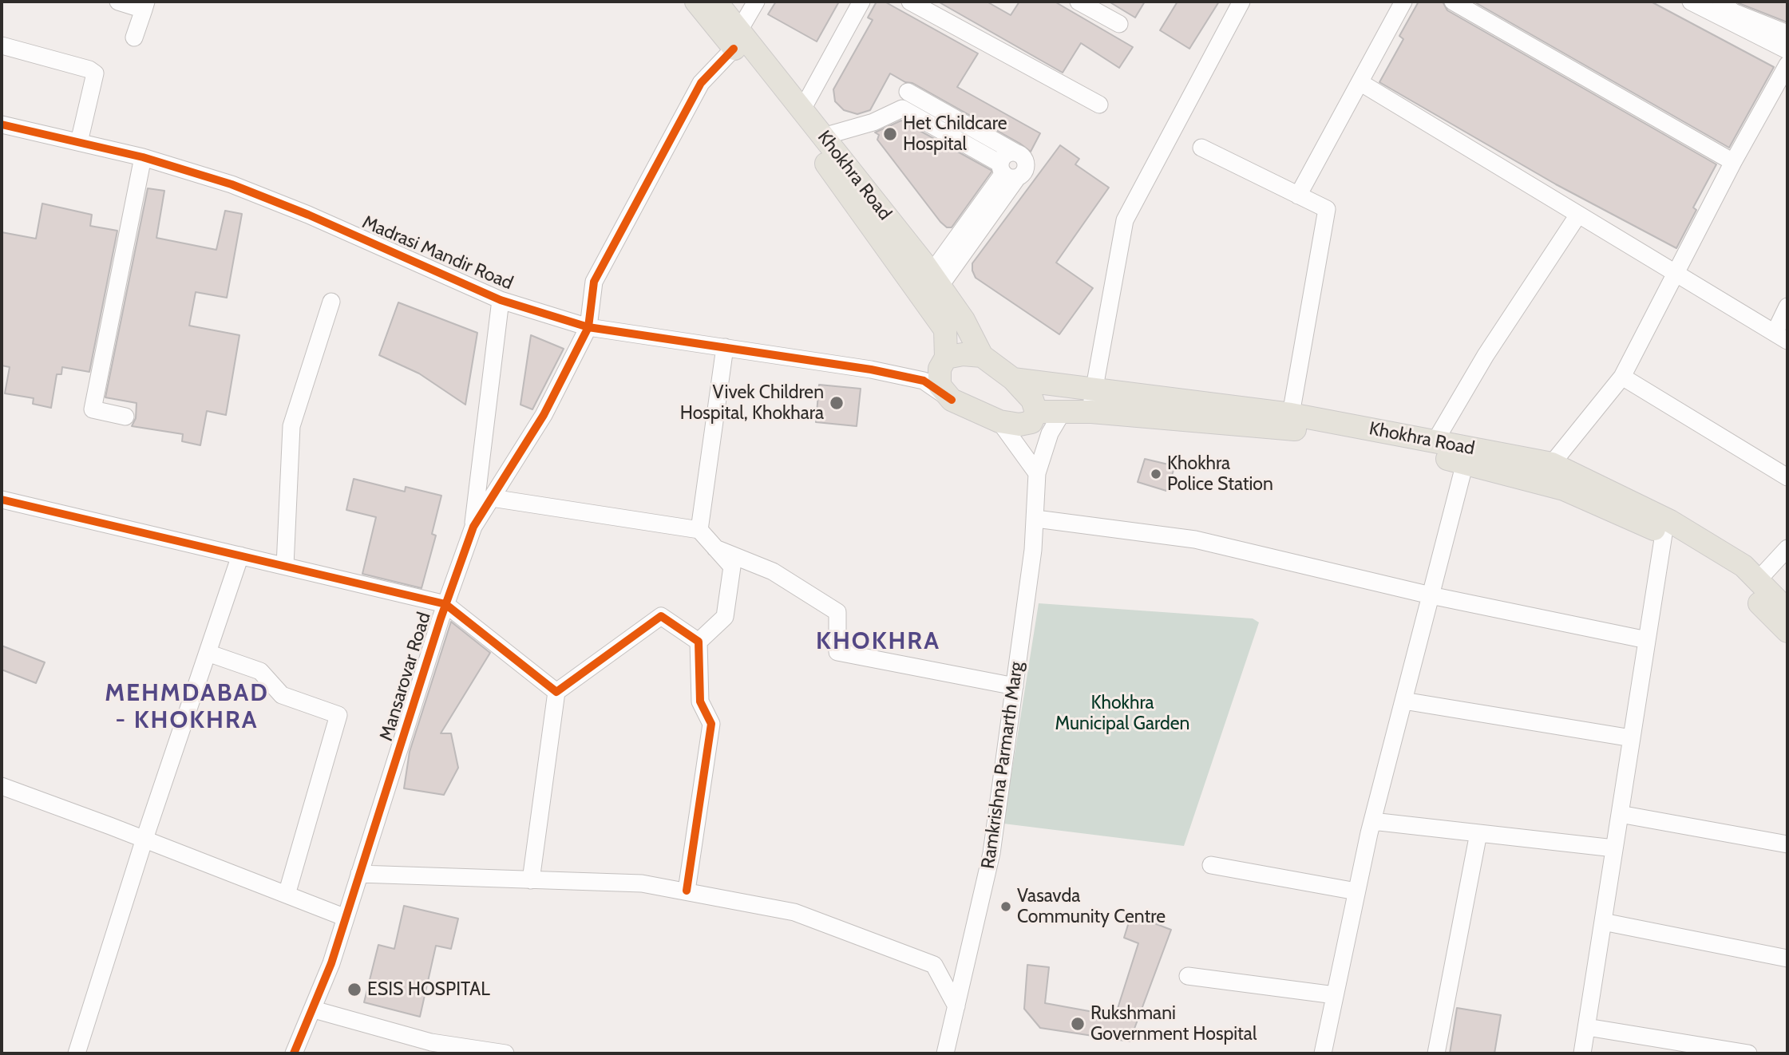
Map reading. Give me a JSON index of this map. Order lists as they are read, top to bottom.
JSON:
{
  "streets": {
    "main road": ["Khokhra Road"],
    "street": ["Madrasi Mandir Road", "Mansarovar Road", "Ramkrishna Parmarth Marg"]
  },
  "crossings": [
    ["Khokhra Road", "Mansarovar Road"],
    ["Khokhra Road", "Ramkrishna Parmarth Marg"],
    ["Madrasi Mandir Road", "Mansarovar Road"]
  ],
  "districts": ["KHOKHRA", "MEHMDABAD - KHOKHRA"],
  "parks": ["Khokhra Municipal Garden"],
  "places": [
    "Het Childcare Hospital",
    "Vivek Children Hospital, Khokhara",
    "Khokhra Police Station",
    "Vasavda Community Centre",
    "ESIS HOSPITAL",
    "Rukshmani Government Hospital"
  ]
}
